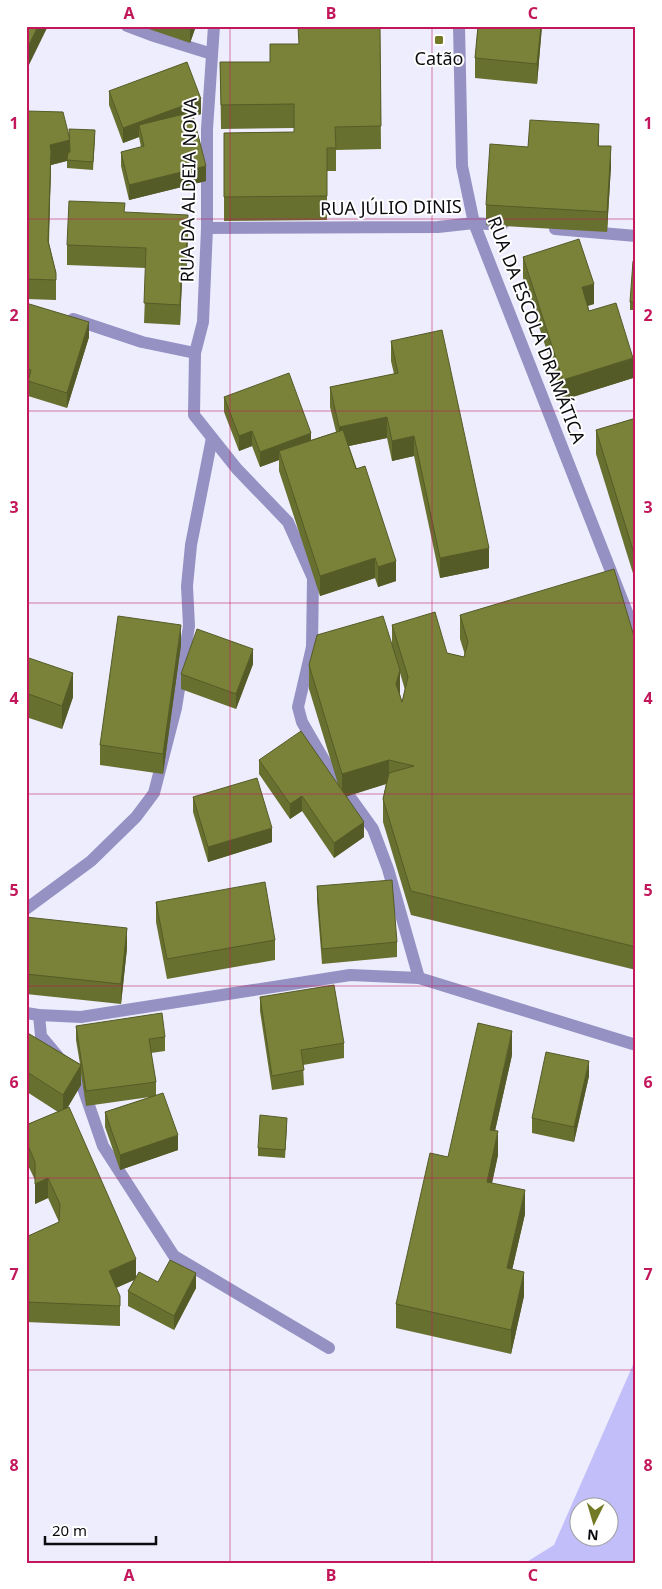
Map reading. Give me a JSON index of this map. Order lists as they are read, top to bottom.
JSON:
{
  "streets": {
    "street": ["RUA DA ALDEIA NOVA", "RUA JÚLIO DINIS", "RUA DA ESCOLA DRAMÁTICA"]
  },
  "crossings": [
    ["RUA DA ALDEIA NOVA", "RUA JÚLIO DINIS"],
    ["RUA JÚLIO DINIS", "RUA DA ESCOLA DRAMÁTICA"]
  ],
  "places": {
    "transit": ["Catão"]
  },
  "scale_bar": "20 m",
  "north": "bottom",
  "grid": {
    "columns": ["A", "B", "C"],
    "rows": [
      "1",
      "2",
      "3",
      "4",
      "5",
      "6",
      "7",
      "8"
    ]
  }
}
